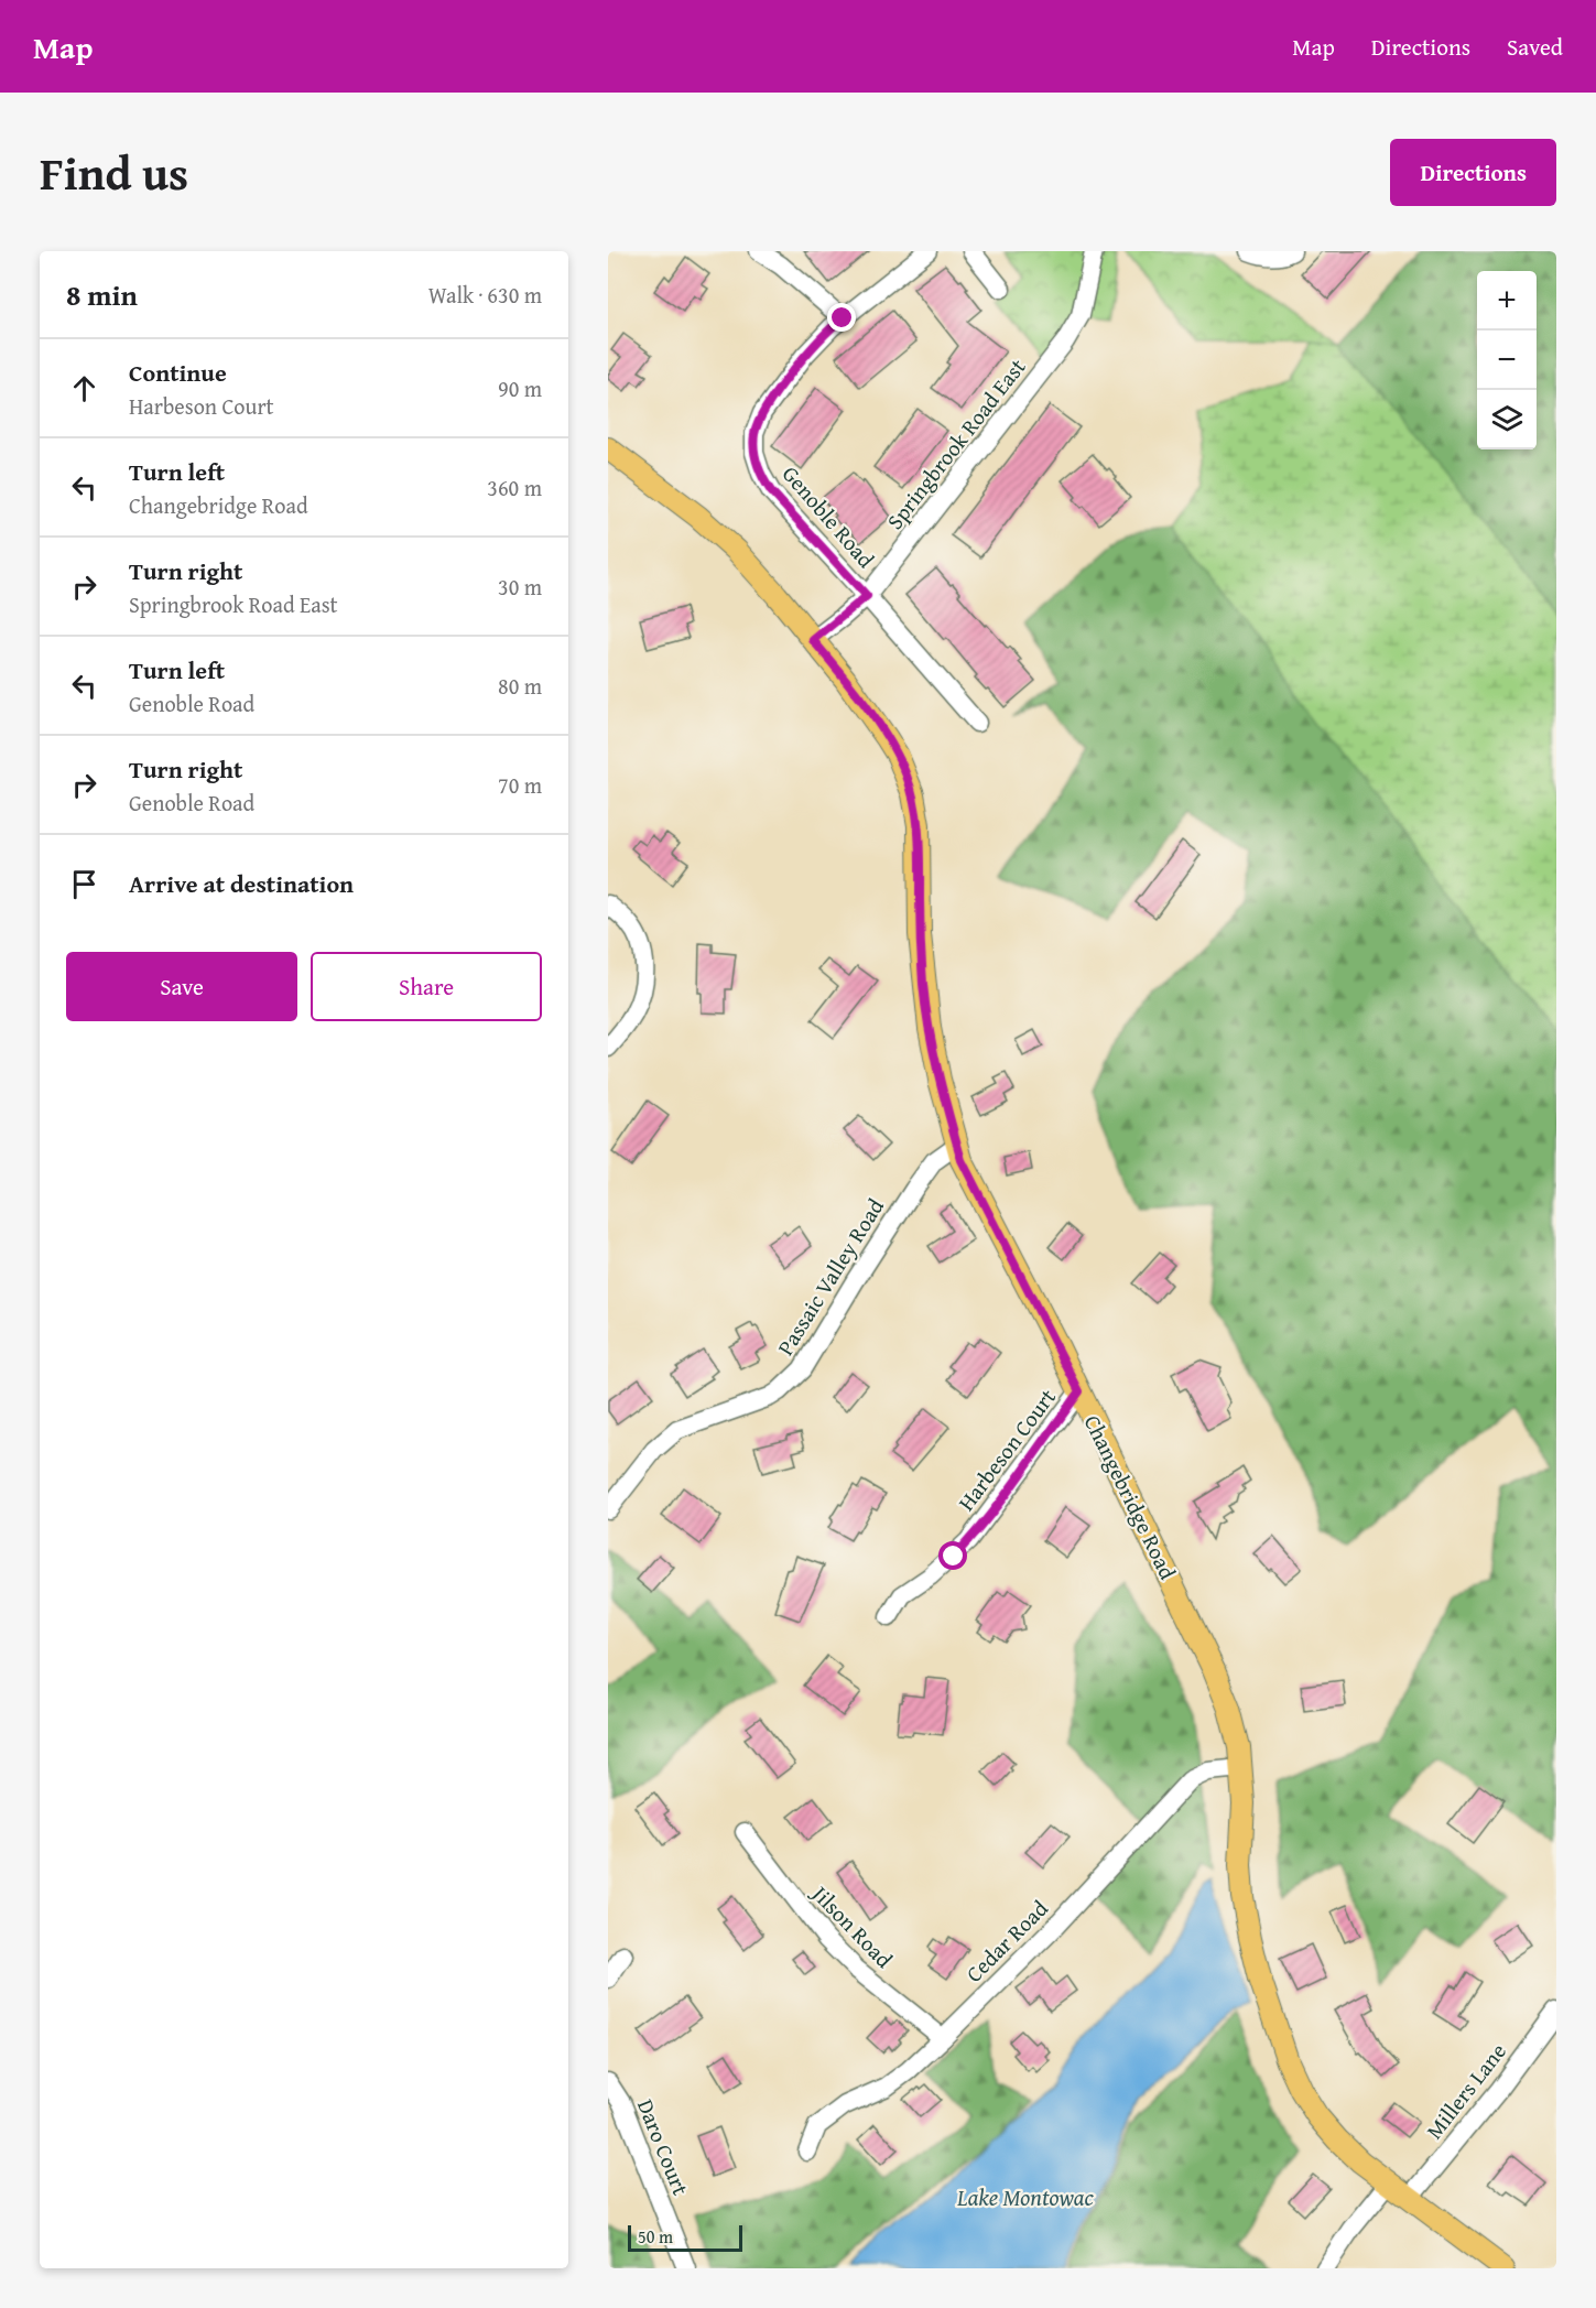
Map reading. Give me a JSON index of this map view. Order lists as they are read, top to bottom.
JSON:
{
  "streets": {
    "main road": ["Changebridge Road"],
    "street": [
      "Springbrook Road East",
      "Genoble Road",
      "Passaic Valley Road",
      "Harbeson Court",
      "Jilson Road",
      "Cedar Road",
      "Millers Lane",
      "Daro Court"
    ]
  },
  "crossings": [
    ["Springbrook Road East", "Genoble Road"],
    ["Springbrook Road East", "Changebridge Road"],
    ["Passaic Valley Road", "Changebridge Road"],
    ["Harbeson Court", "Changebridge Road"],
    ["Changebridge Road", "Cedar Road"],
    ["Changebridge Road", "Millers Lane"],
    ["Jilson Road", "Cedar Road"]
  ],
  "water": ["Lake Montowac"],
  "scale_bar": "50 m",
  "page": {
    "header": "Map",
    "nav": ["Map", "Directions", "Saved"],
    "title": "Find us",
    "buttons": [
      "Directions",
      ["Save", "Share"]
    ],
    "heading": ["8 min", "Walk · 630 m"],
    "map_buttons": ["+", "−"],
    "list": [
      ["Continue", "Harbeson Court", "90 m"],
      ["Turn left", "Changebridge Road", "360 m"],
      ["Turn right", "Springbrook Road East", "30 m"],
      ["Turn left", "Genoble Road", "80 m"],
      ["Turn right", "Genoble Road", "70 m"],
      "Arrive at destination"
    ],
    "scale": "50 m"
  }
}
